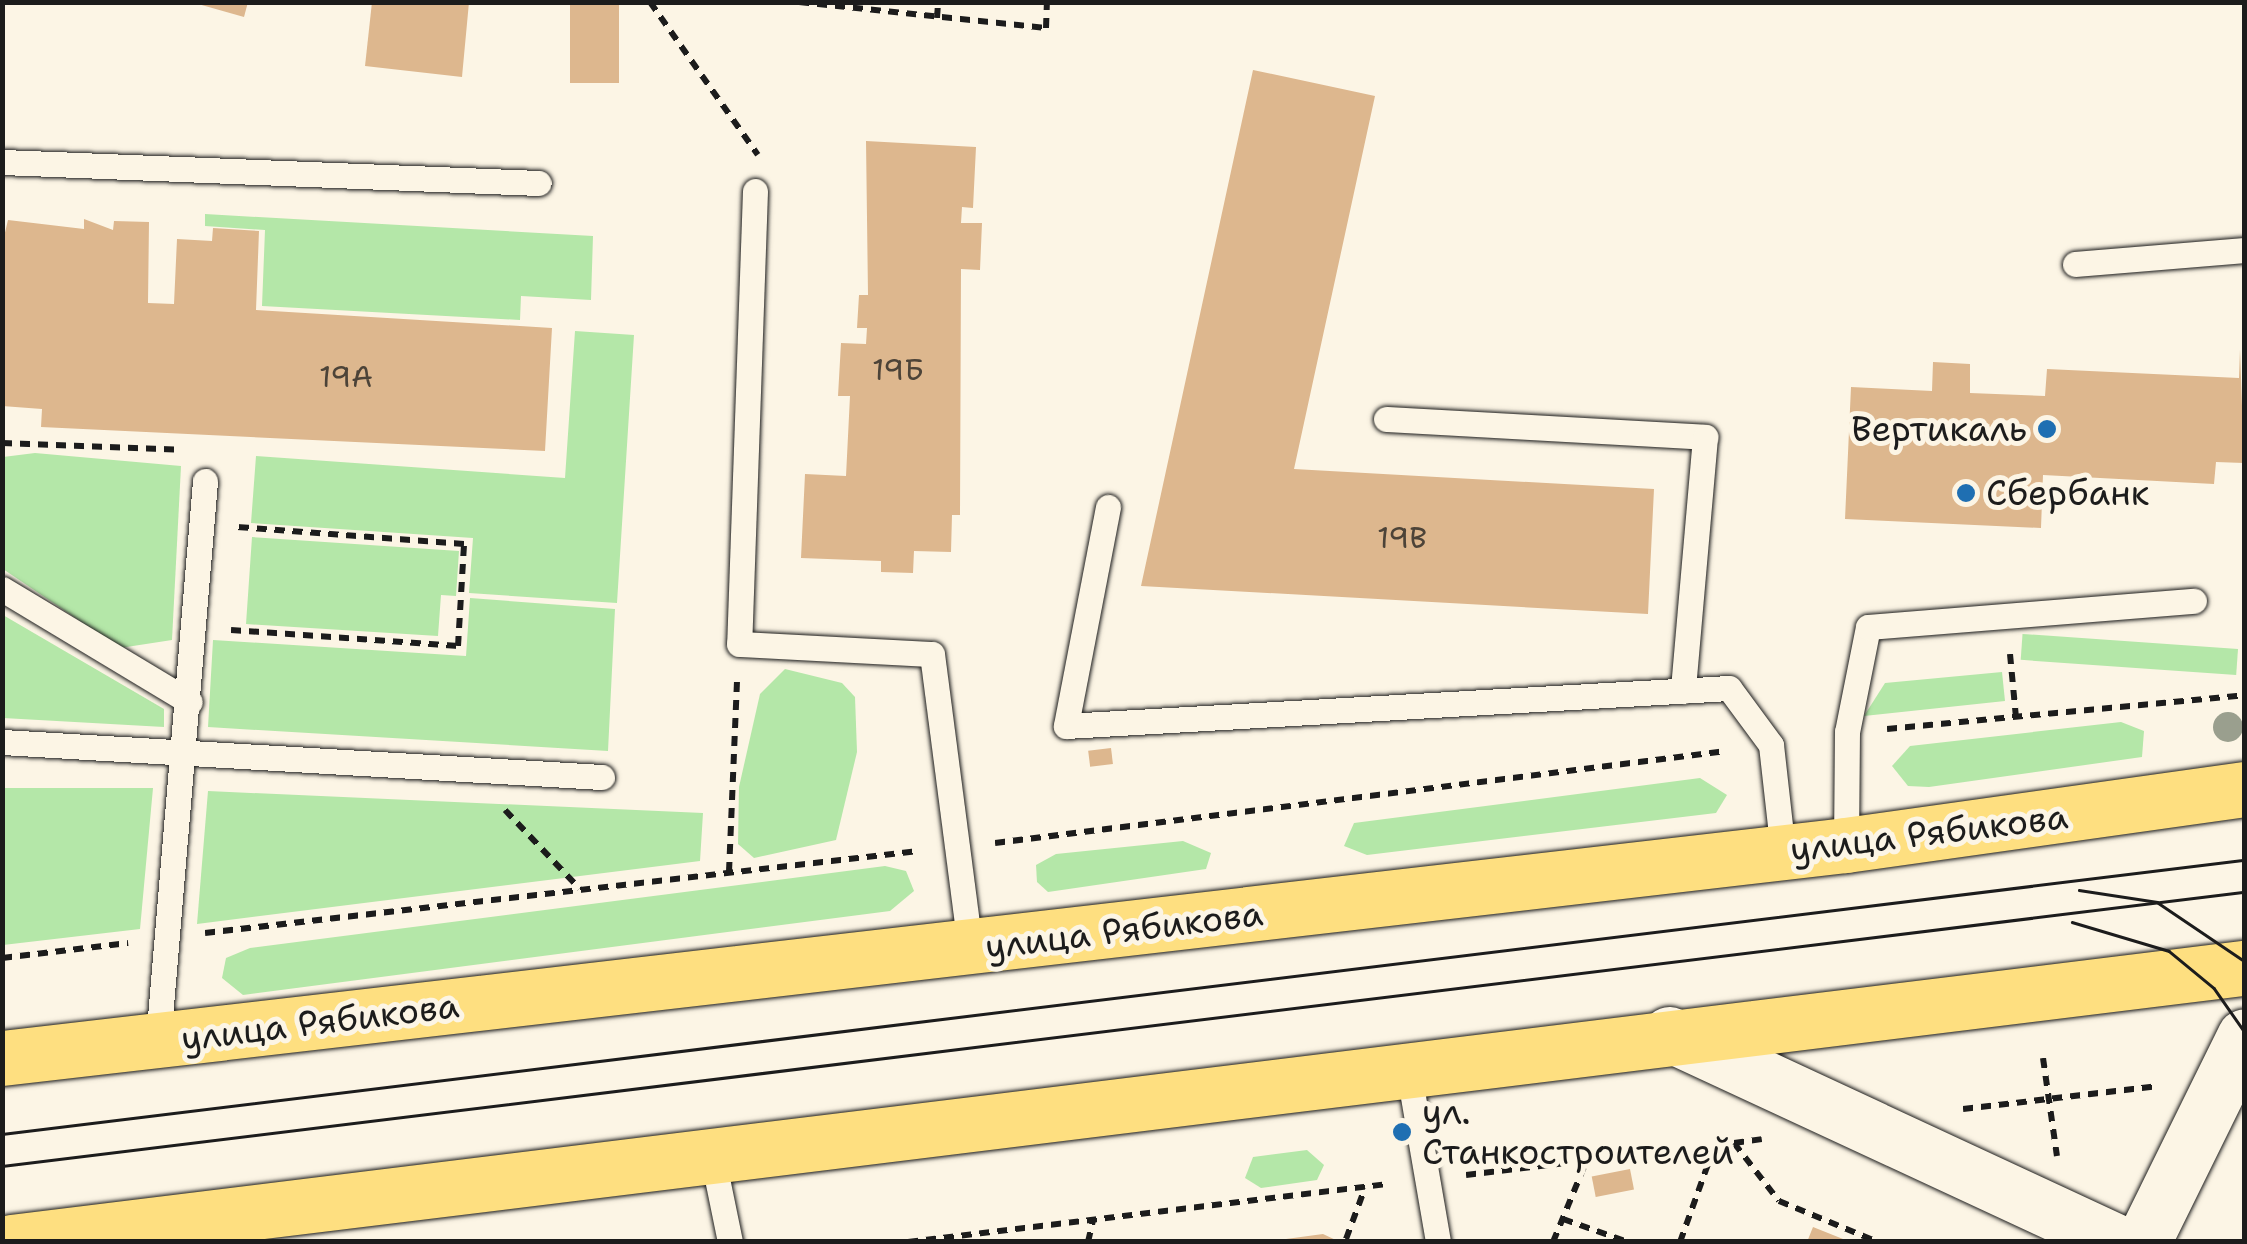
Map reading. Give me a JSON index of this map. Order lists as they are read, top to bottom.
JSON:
{
  "streets": {
    "main road": ["улица Рябикова"]
  },
  "places": ["Вертикаль", "Сбербанк", "ул. Станкостроителей"],
  "house_numbers": ["19Б", "19А", "19В"]
}
